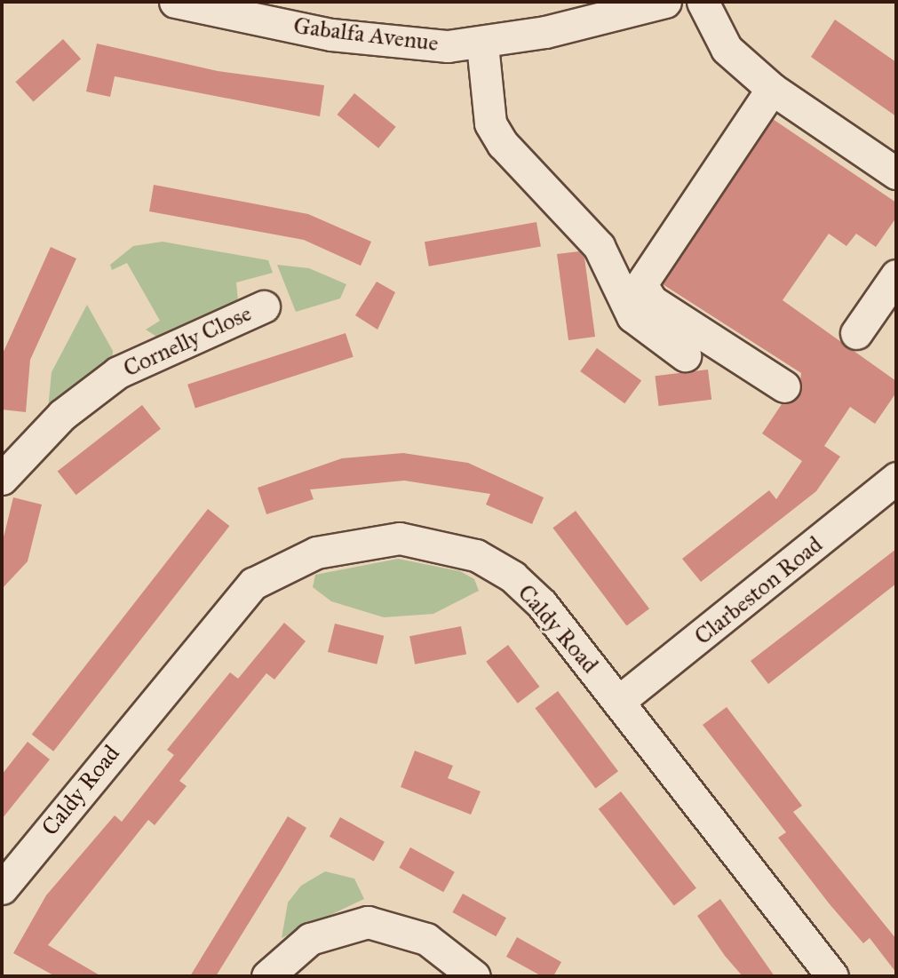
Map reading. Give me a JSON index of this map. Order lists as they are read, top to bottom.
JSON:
{
  "streets": {
    "street": [
      "Gabalfa Avenue",
      "Cornelly Close",
      "Clarbeston Road",
      "Caldy Road"
    ]
  },
  "crossings": [
    ["Clarbeston Road", "Caldy Road"]
  ]
}
